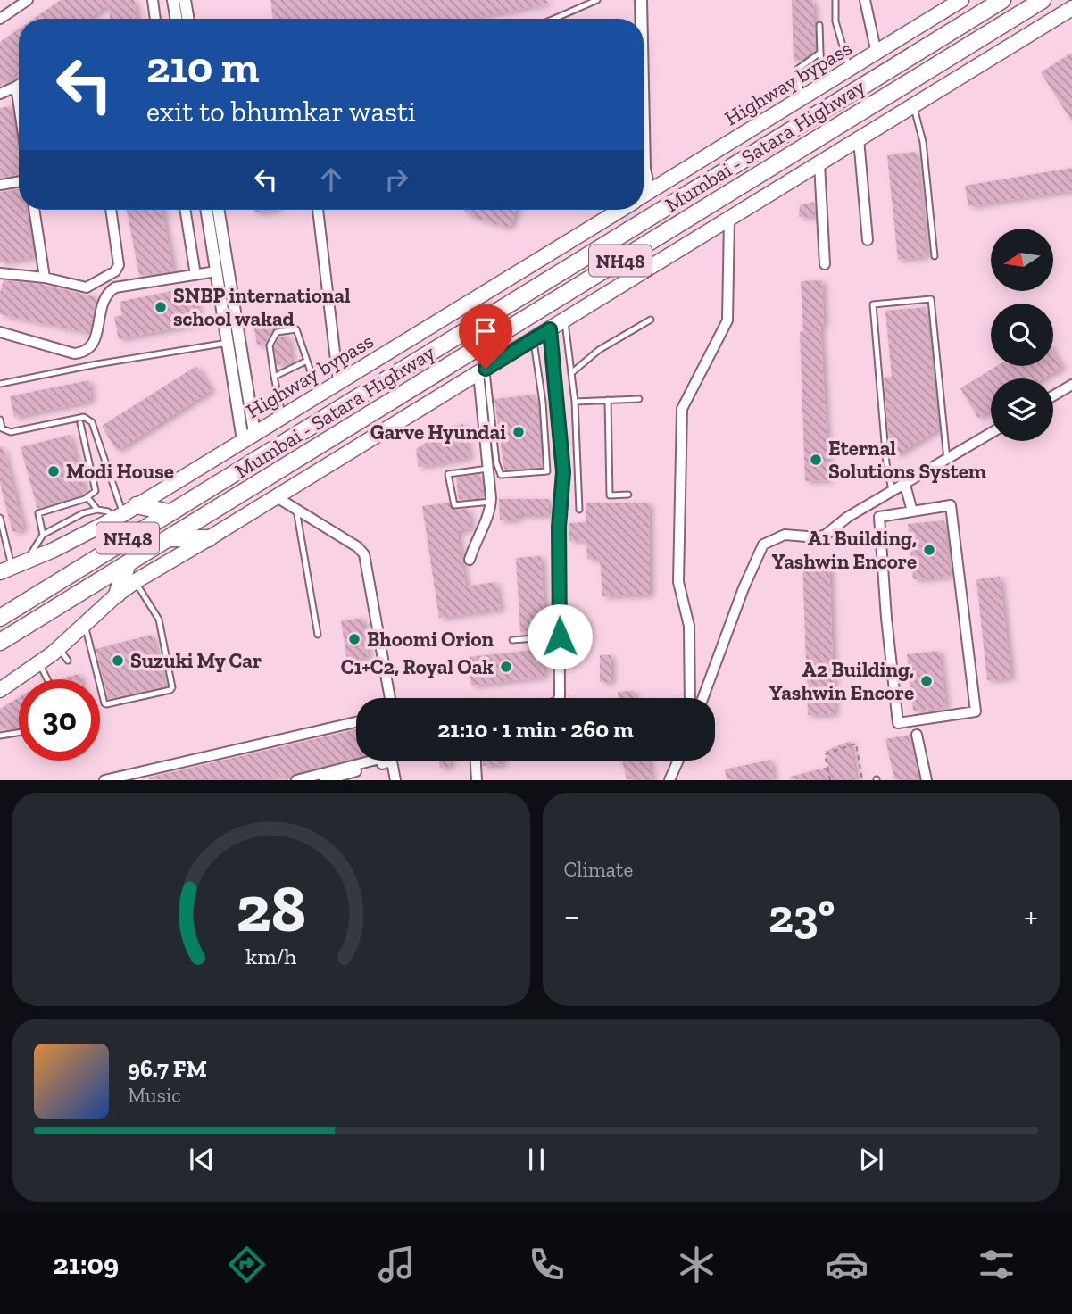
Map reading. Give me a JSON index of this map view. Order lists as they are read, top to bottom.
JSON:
{
  "streets": {
    "highway": ["Mumbai - Satara Highway", "NH48"],
    "main road": ["Highway bypass"]
  },
  "places": [
    "SNBP international school wakad",
    "Garve Hyundai",
    "Eternal Solutions System",
    "Modi House",
    "A1 Building, Yashwin Encore",
    "Bhoomi Orion",
    "Suzuki My Car",
    "C1+C2, Royal Oak",
    "A2 Building, Yashwin Encore"
  ],
  "north": "left",
  "page": {
    "turn": ["210 m", "exit to bhumkar wasti"],
    "limit": "30",
    "trip": "21:10 · 1 min · 260 m",
    "tile": "Climate",
    "heat": ["−", "23°", "+"],
    "song": ["96.7 FM", "Music"],
    "tabs": "21:09",
    "gauge": ["28", "km/h"]
  }
}
